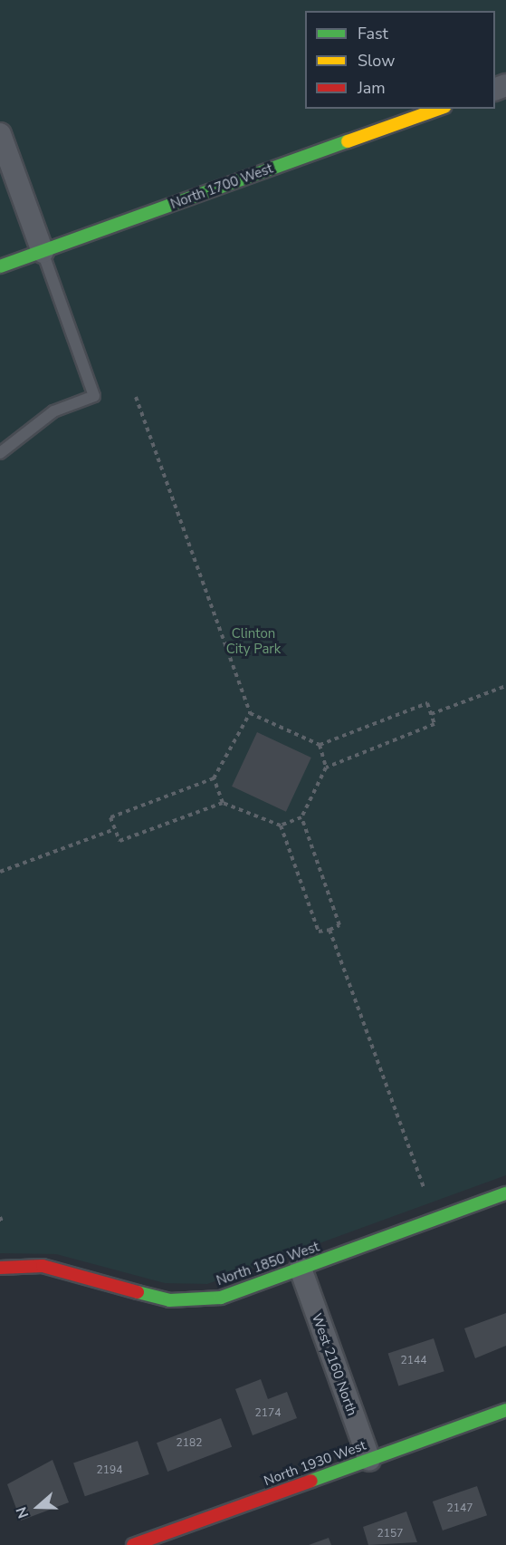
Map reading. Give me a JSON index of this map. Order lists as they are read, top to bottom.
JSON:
{
  "streets": {
    "street": [
      "North 1700 West",
      "North 1850 West",
      "West 2160 North",
      "North 1930 West"
    ]
  },
  "crossings": [
    ["North 1850 West", "West 2160 North"],
    ["West 2160 North", "North 1930 West"]
  ],
  "parks": ["Clinton City Park"],
  "house_numbers": [
    "2144",
    "2174",
    "2182",
    "2194",
    "2147",
    "2157"
  ],
  "legend": ["Fast", "Slow", "Jam"],
  "north": "left"
}
